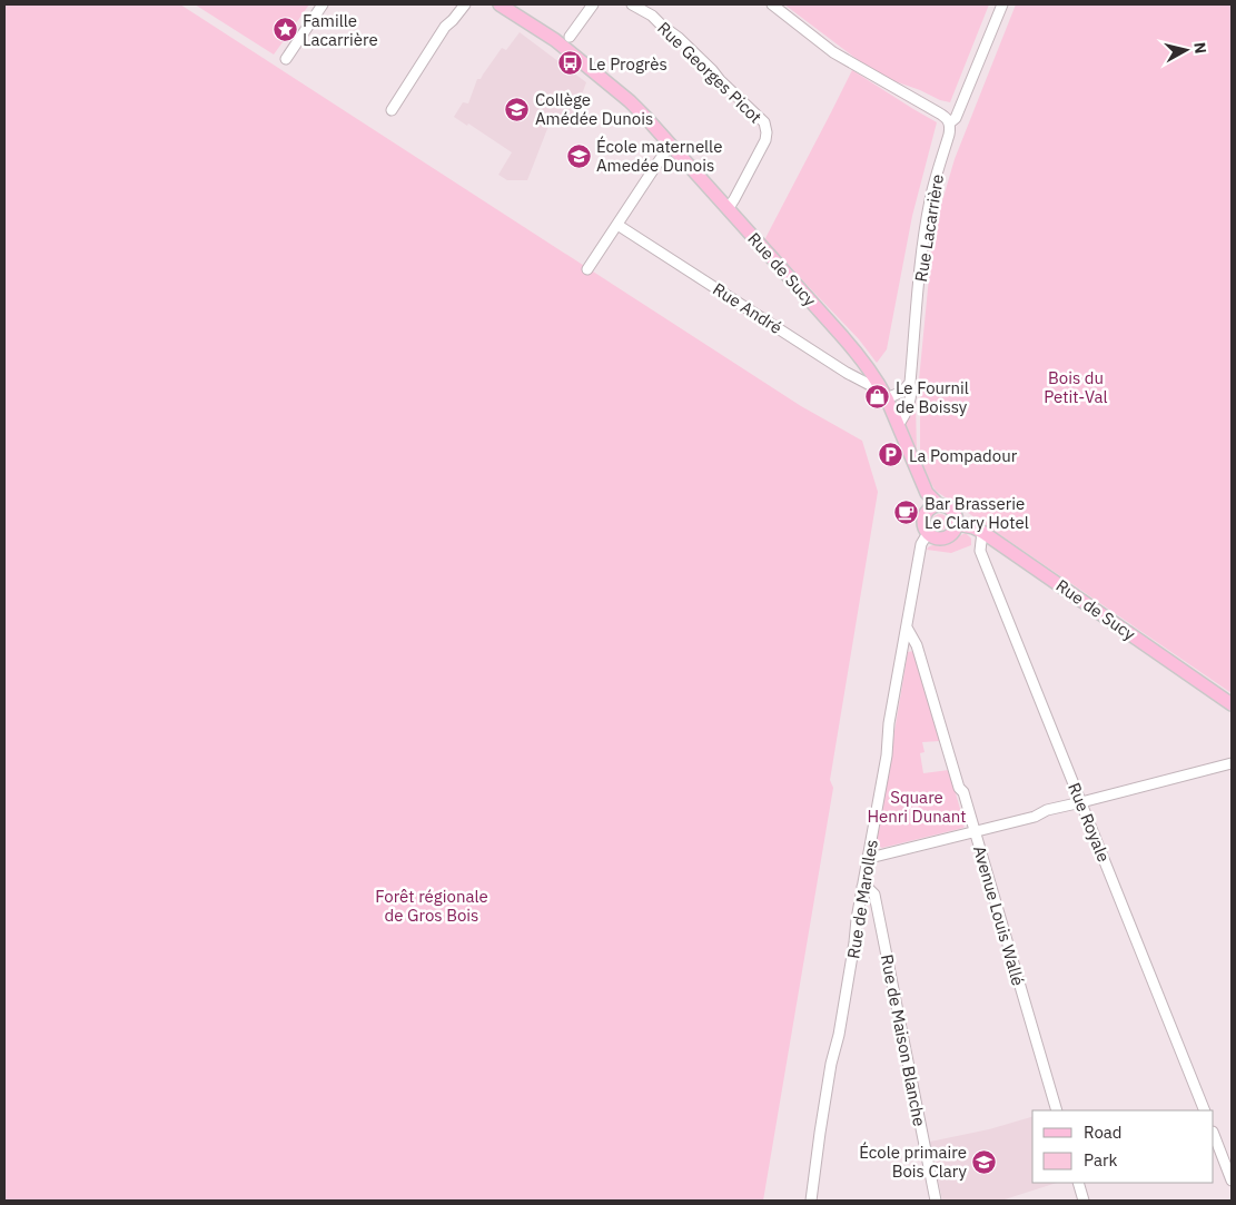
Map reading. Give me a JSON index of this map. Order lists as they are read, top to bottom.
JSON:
{
  "streets": {
    "main road": ["Rue de Sucy"],
    "street": [
      "Rue Georges Picot",
      "Rue Lacarrière",
      "Rue André",
      "Rue Royale",
      "Rue de Marolles",
      "Avenue Louis Wallé",
      "Rue de Maison Blanche"
    ]
  },
  "crossings": [
    ["Rue Georges Picot", "Rue de Sucy"],
    ["Rue Lacarrière", "Rue de Sucy"],
    ["Rue de Sucy", "Rue André"],
    ["Rue de Sucy", "Rue Royale"],
    ["Rue de Sucy", "Rue de Marolles"],
    ["Rue de Marolles", "Avenue Louis Wallé"],
    ["Rue de Marolles", "Rue de Maison Blanche"]
  ],
  "parks": ["Bois du Petit-Val", "Square Henri Dunant", "Forêt régionale de Gros Bois"],
  "places": {
    "place": ["Famille Lacarrière"],
    "bus stop": ["Le Progrès"],
    "school or university": ["Collège Amédée Dunois", "École maternelle Amedée Dunois", "École primaire Bois Clary"],
    "shop": ["Le Fournil de Boissy"],
    "parking": ["La Pompadour"],
    "cafe": ["Bar Brasserie Le Clary Hotel"]
  },
  "legend": ["Road", "Park"],
  "north": "right"
}
